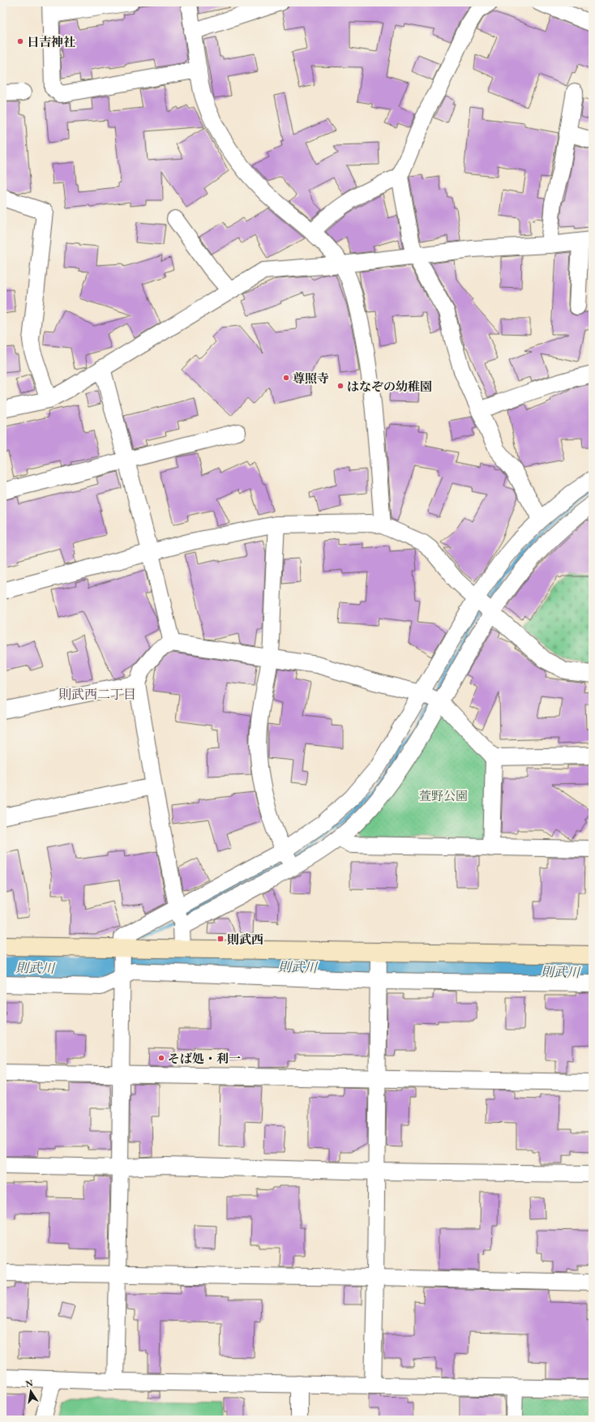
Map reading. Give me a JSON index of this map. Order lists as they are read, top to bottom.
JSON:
{
  "districts": ["則武西二丁目"],
  "water": ["則武川"],
  "parks": ["萱野公園"],
  "places": {
    "other": [
      "日吉神社",
      "尊照寺",
      "はなぞの幼稚園",
      "そば処・利一"
    ],
    "transit": ["則武西"]
  },
  "north": "top"
}
